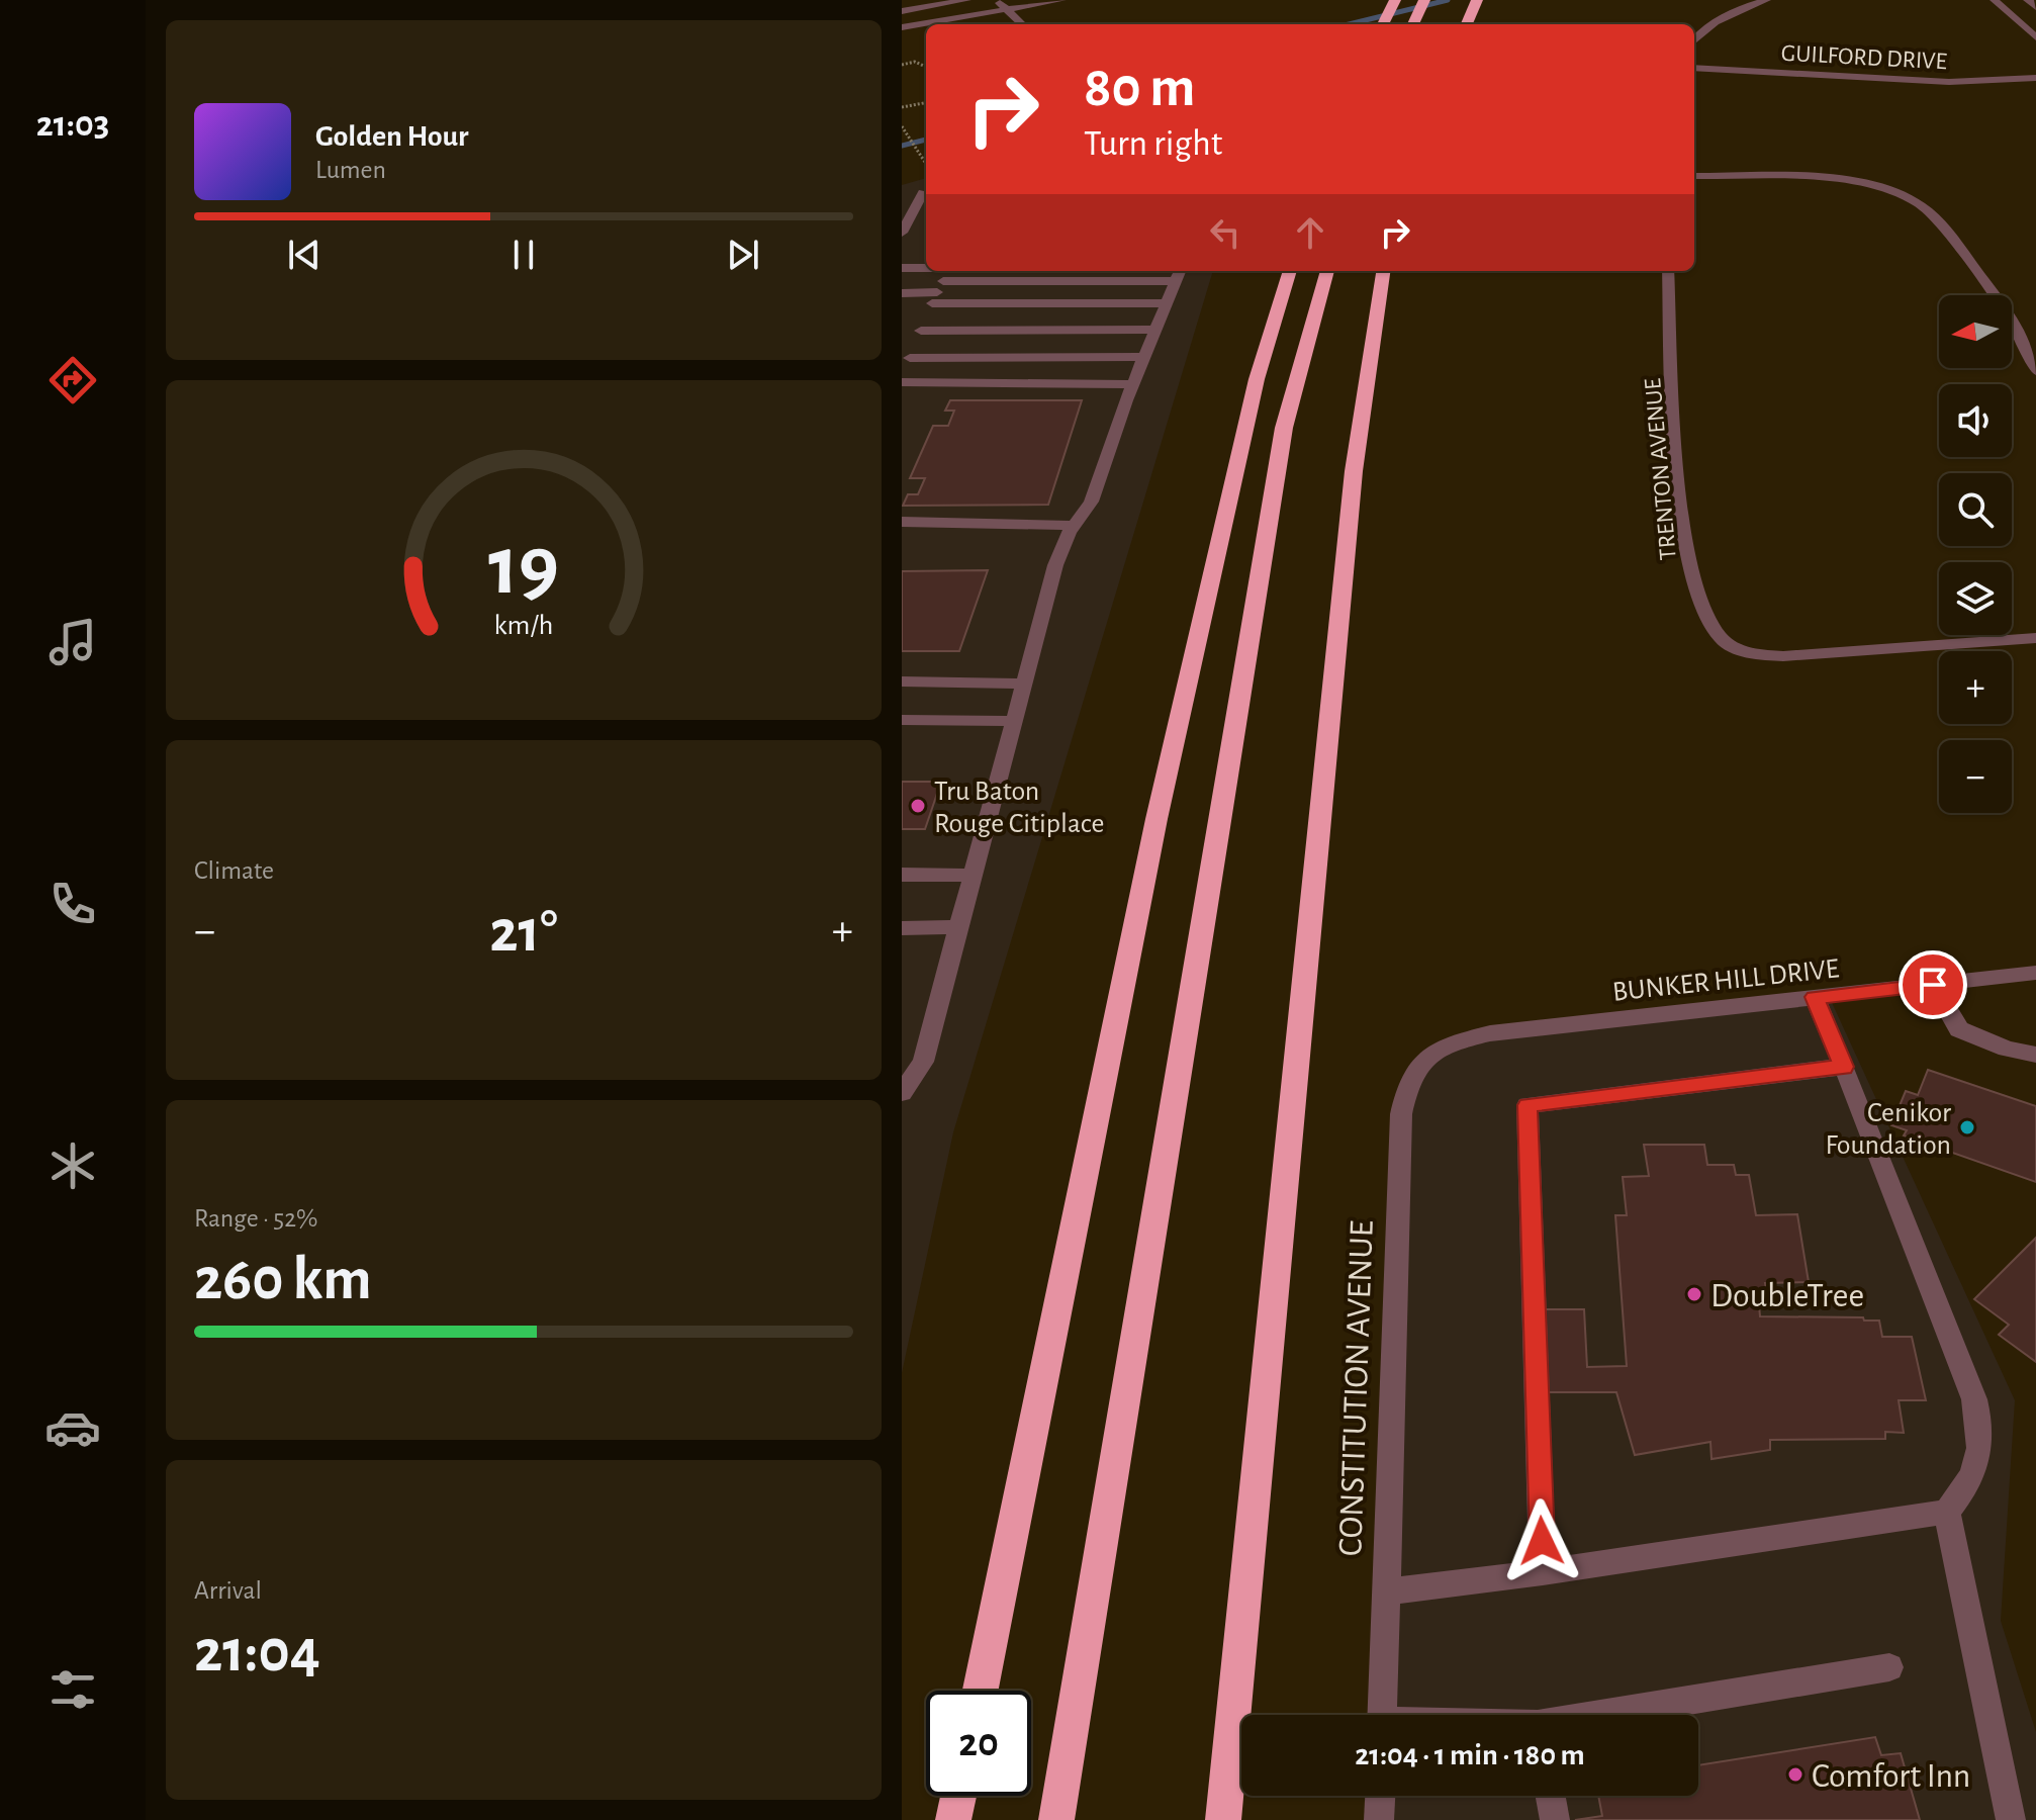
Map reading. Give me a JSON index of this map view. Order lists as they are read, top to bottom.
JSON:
{
  "streets": {
    "street": [
      "GUILFORD DRIVE",
      "TRENTON AVENUE",
      "BUNKER HILL DRIVE",
      "CONSTITUTION AVENUE"
    ]
  },
  "crossings": [
    ["BUNKER HILL DRIVE", "CONSTITUTION AVENUE"]
  ],
  "places": [
    "Tru Baton Rouge Citiplace",
    "Cenikor Foundation",
    "DoubleTree",
    "Comfort Inn"
  ],
  "north": "left",
  "page": {
    "tabs": "21:03",
    "turn": ["80 m", "Turn right"],
    "song": ["Golden Hour", "Lumen"],
    "map_buttons": ["+", "−"],
    "tile": [
      "Climate",
      ["Range · 52%", "260 km"],
      ["Arrival", "21:04"]
    ],
    "heat": ["−", "21°", "+"],
    "limit": "20",
    "trip": "21:04 · 1 min · 180 m",
    "gauge": ["19", "km/h"]
  }
}
